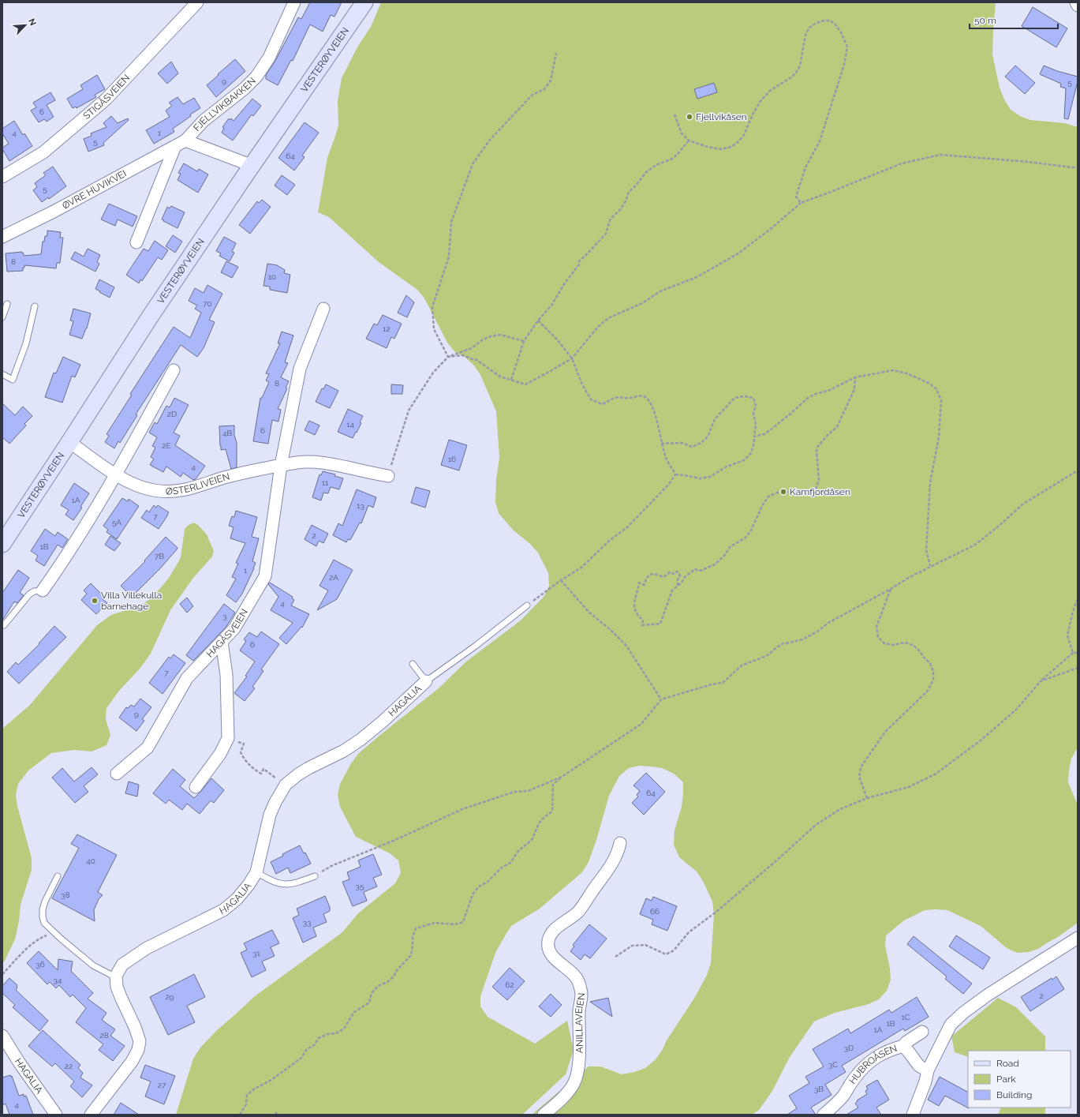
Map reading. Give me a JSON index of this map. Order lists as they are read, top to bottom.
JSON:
{
  "streets": {
    "main road": ["VESTERØYVEIEN"],
    "street": [
      "STIGÅSVEIEN",
      "FJELLVIKBAKKEN",
      "ØVRE HUVIKVEI",
      "ØSTERLIVEIEN",
      "HAGÅSVEIEN",
      "HAGALIA",
      "ANILLAVEIEN",
      "HUBROÅSEN"
    ]
  },
  "crossings": [
    ["VESTERØYVEIEN", "FJELLVIKBAKKEN"],
    ["VESTERØYVEIEN", "ØSTERLIVEIEN"],
    ["FJELLVIKBAKKEN", "ØVRE HUVIKVEI"],
    ["ØSTERLIVEIEN", "HAGÅSVEIEN"]
  ],
  "places": ["Fjellvikåsen", "Kamfjordåsen", "Villa Villekulla barnehage"],
  "house_numbers": [
    "9",
    "5",
    "6",
    "4",
    "1",
    "5",
    "64",
    "5",
    "8",
    "10",
    "70",
    "12",
    "8",
    "2D",
    "14",
    "6",
    "4B",
    "2E",
    "16",
    "4",
    "11",
    "1A",
    "13",
    "7",
    "5A",
    "2",
    "1B",
    "7B",
    "1",
    "2A",
    "4",
    "3",
    "6",
    "7",
    "9",
    "64",
    "40",
    "35",
    "38",
    "66",
    "33",
    "31",
    "36",
    "34",
    "62",
    "2",
    "29",
    "1C",
    "1B",
    "1A",
    "28",
    "3D",
    "3C",
    "22",
    "27",
    "3B",
    "4"
  ],
  "legend": ["Road", "Park", "Building"],
  "scale_bar": "50 m",
  "north": "top right"
}
